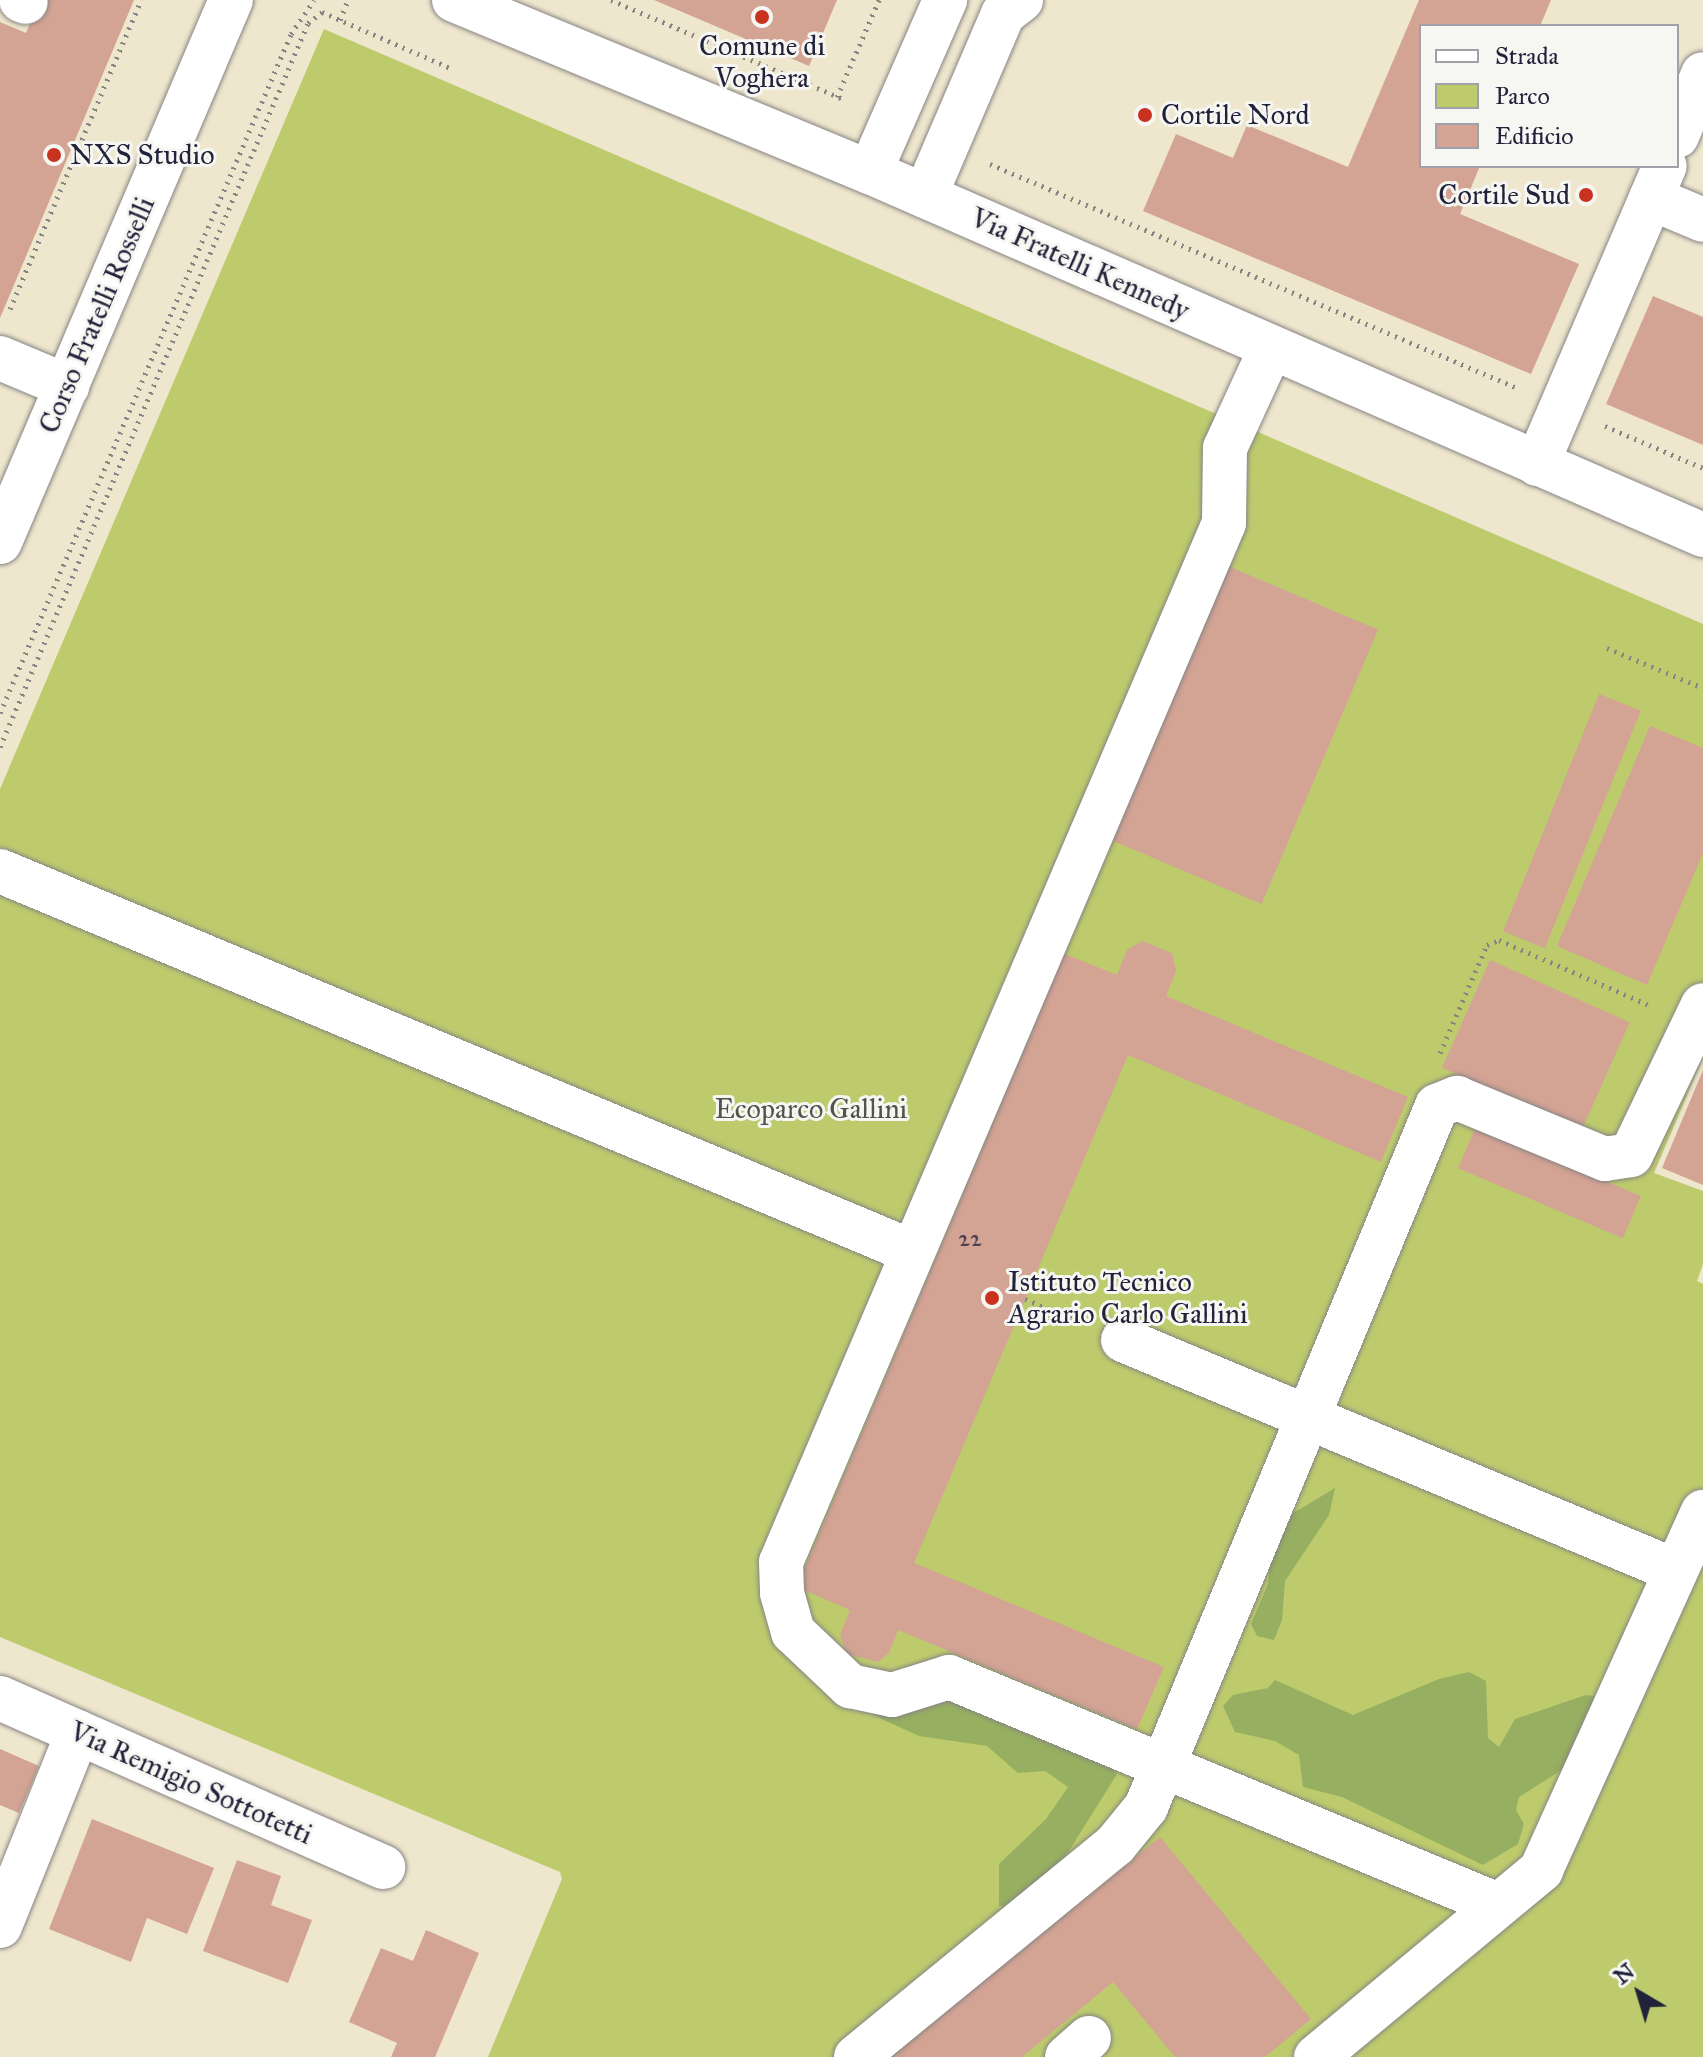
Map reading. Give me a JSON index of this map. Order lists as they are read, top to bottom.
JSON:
{
  "streets": {
    "main road": ["Via Fratelli Kennedy", "Corso Fratelli Rosselli", "Via Remigio Sottotetti"]
  },
  "parks": ["Ecoparco Gallini"],
  "places": [
    "Comune di Voghera",
    "Cortile Nord",
    "NXS Studio",
    "Cortile Sud",
    "Istituto Tecnico Agrario Carlo Gallini"
  ],
  "house_numbers": ["22"],
  "legend": ["Strada", "Parco", "Edificio"],
  "north": "top left"
}
